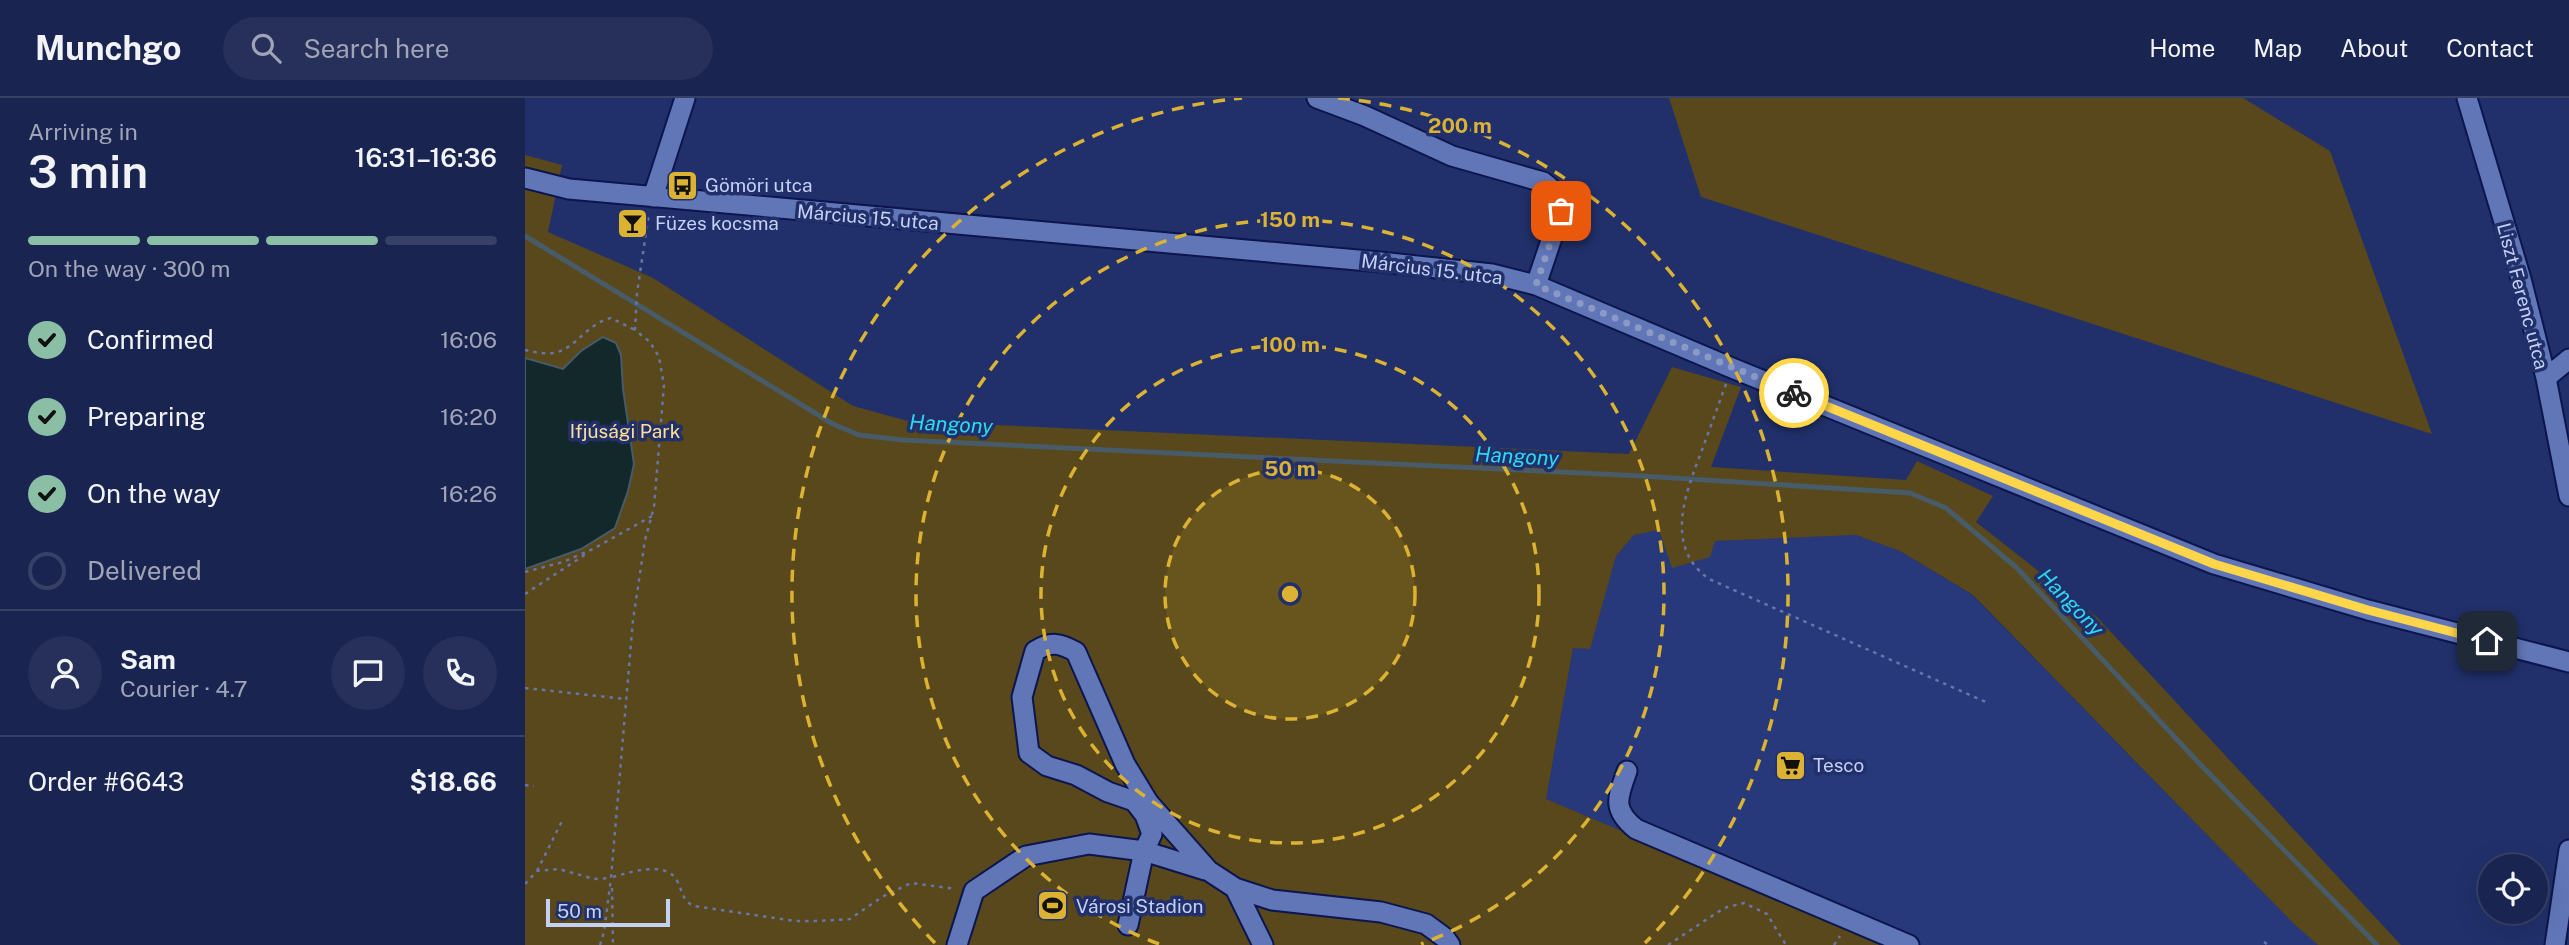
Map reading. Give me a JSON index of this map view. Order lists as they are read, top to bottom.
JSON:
{
  "streets": {
    "street": ["Március 15. utca", "Liszt Ferenc utca"]
  },
  "water": ["Hangony"],
  "parks": ["Ifjúsági Park"],
  "places": {
    "bus stop": ["Gömöri utca"],
    "bar": ["Füzes kocsma"],
    "supermarket": ["Tesco"],
    "sports": ["Városi Stadion"]
  },
  "scale_bar": "50 m",
  "page": {
    "header": "Munchgo",
    "search": "Search here",
    "nav": [
      "Home",
      "Map",
      "About",
      "Contact"
    ],
    "heading": ["3 min", "Arriving in", "16:31–16:36"],
    "panel": [
      "Sam",
      "Courier · 4.7",
      "Order #6643",
      "$18.66"
    ],
    "bar": "On the way · 300 m",
    "list": [
      ["Confirmed", "16:06"],
      ["Preparing", "16:20"],
      ["On the way", "16:26"],
      "Delivered"
    ],
    "scale": "50 m"
  },
  "rings": [
    "200 m",
    "150 m",
    "100 m",
    "50 m"
  ]
}
